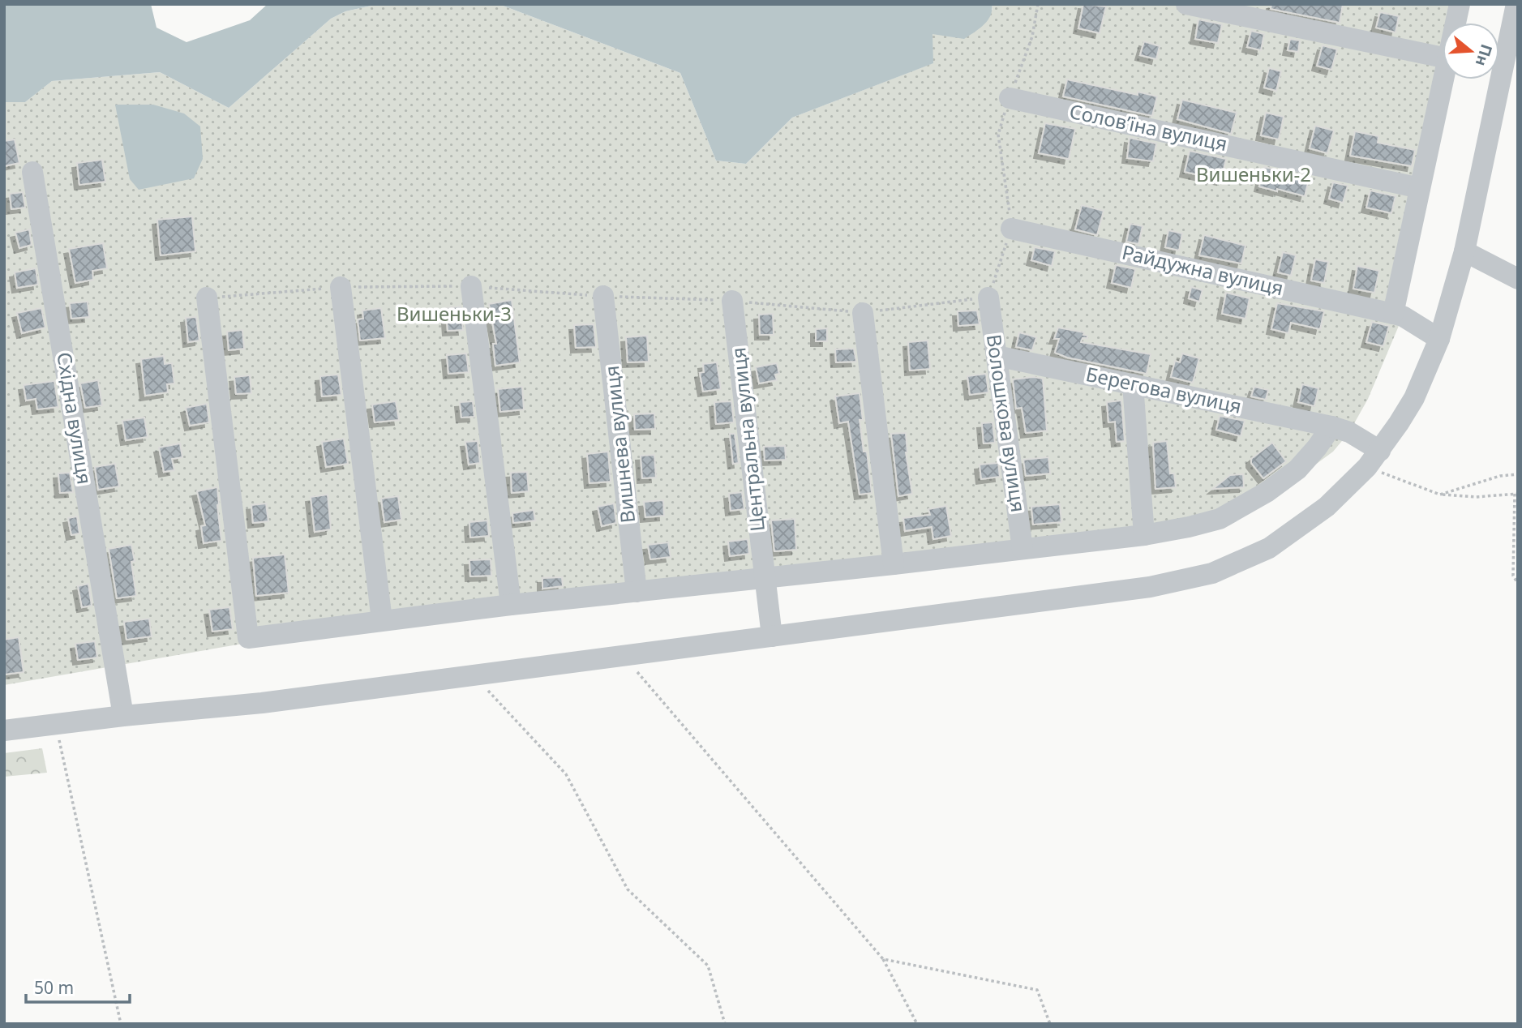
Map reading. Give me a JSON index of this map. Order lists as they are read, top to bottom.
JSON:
{
  "streets": {
    "street": [
      "Соловʼїна вулиця",
      "Райдужна вулиця",
      "Берегова вулиця",
      "Східна вулиця",
      "Волошкова вулиця",
      "Центральна вулиця",
      "Вишнева вулиця"
    ]
  },
  "crossings": [
    ["Берегова вулиця", "Волошкова вулиця"]
  ],
  "parks": ["Вишеньки-2", "Вишеньки-3"],
  "scale_bar": "50 m",
  "north": "right"
}
